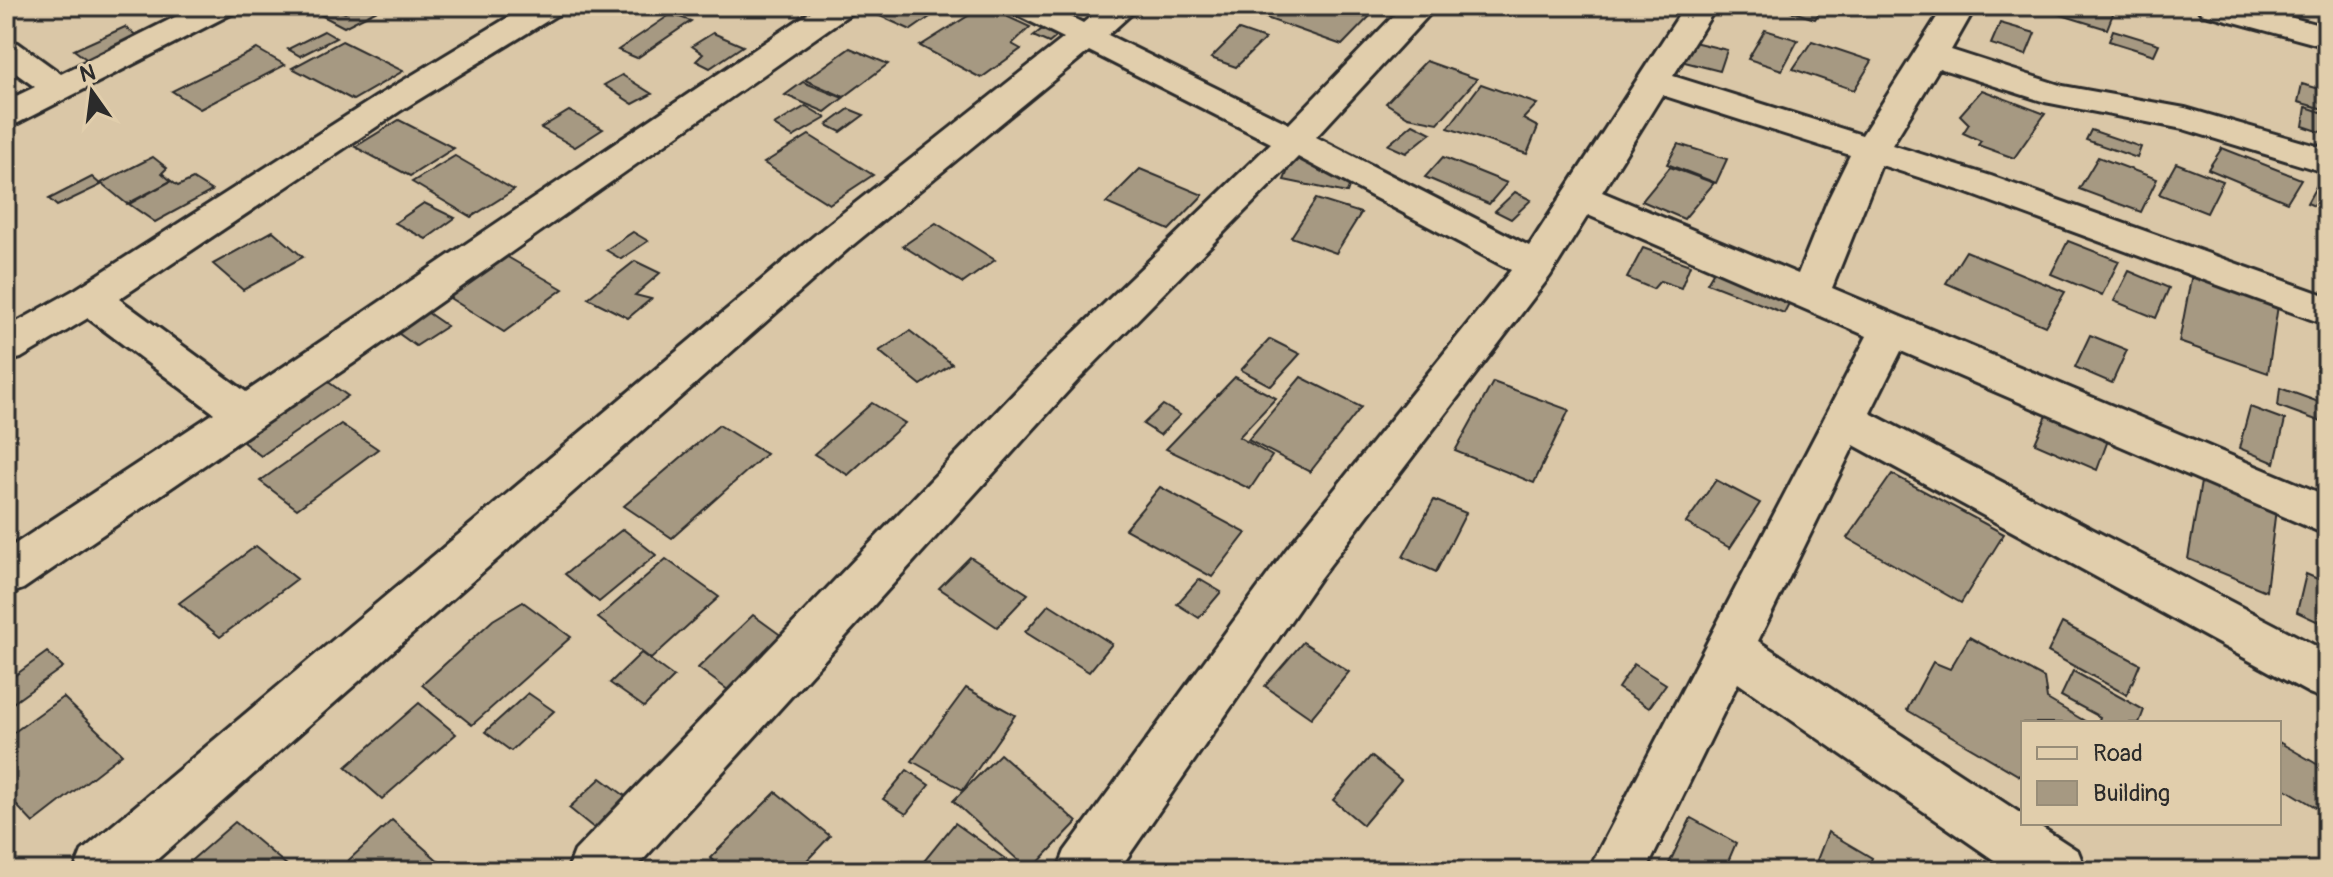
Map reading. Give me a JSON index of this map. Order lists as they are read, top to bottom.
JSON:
{
  "legend": ["Road", "Building"],
  "north": "top"
}
